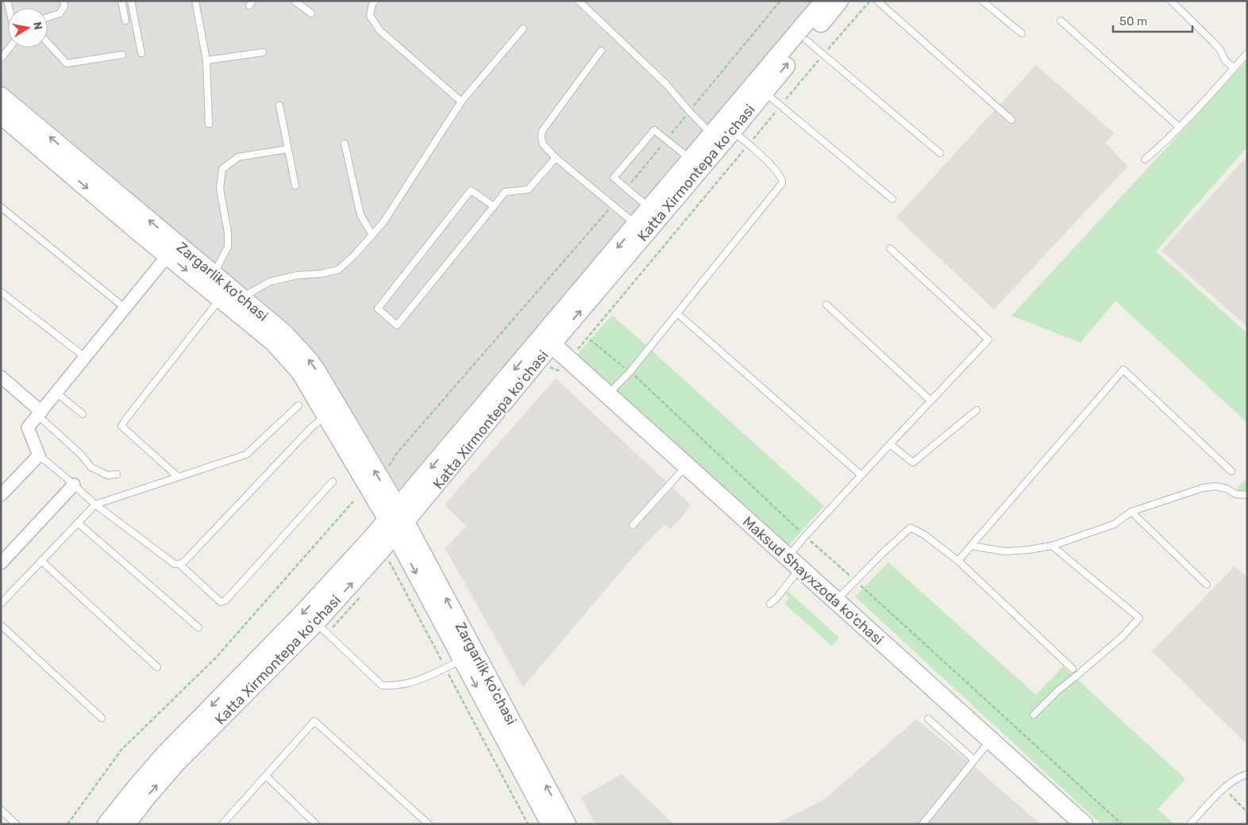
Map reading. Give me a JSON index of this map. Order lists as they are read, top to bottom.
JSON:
{
  "streets": {
    "main road": ["Katta Xirmontepa koʻchasi", "Zargarlik ko'chasi", "Maksud Shayxzoda ko'chasi"]
  },
  "crossings": [
    ["Katta Xirmontepa koʻchasi", "Zargarlik ko'chasi"],
    ["Katta Xirmontepa koʻchasi", "Maksud Shayxzoda ko'chasi"]
  ],
  "scale_bar": "50 m",
  "north": "right"
}
